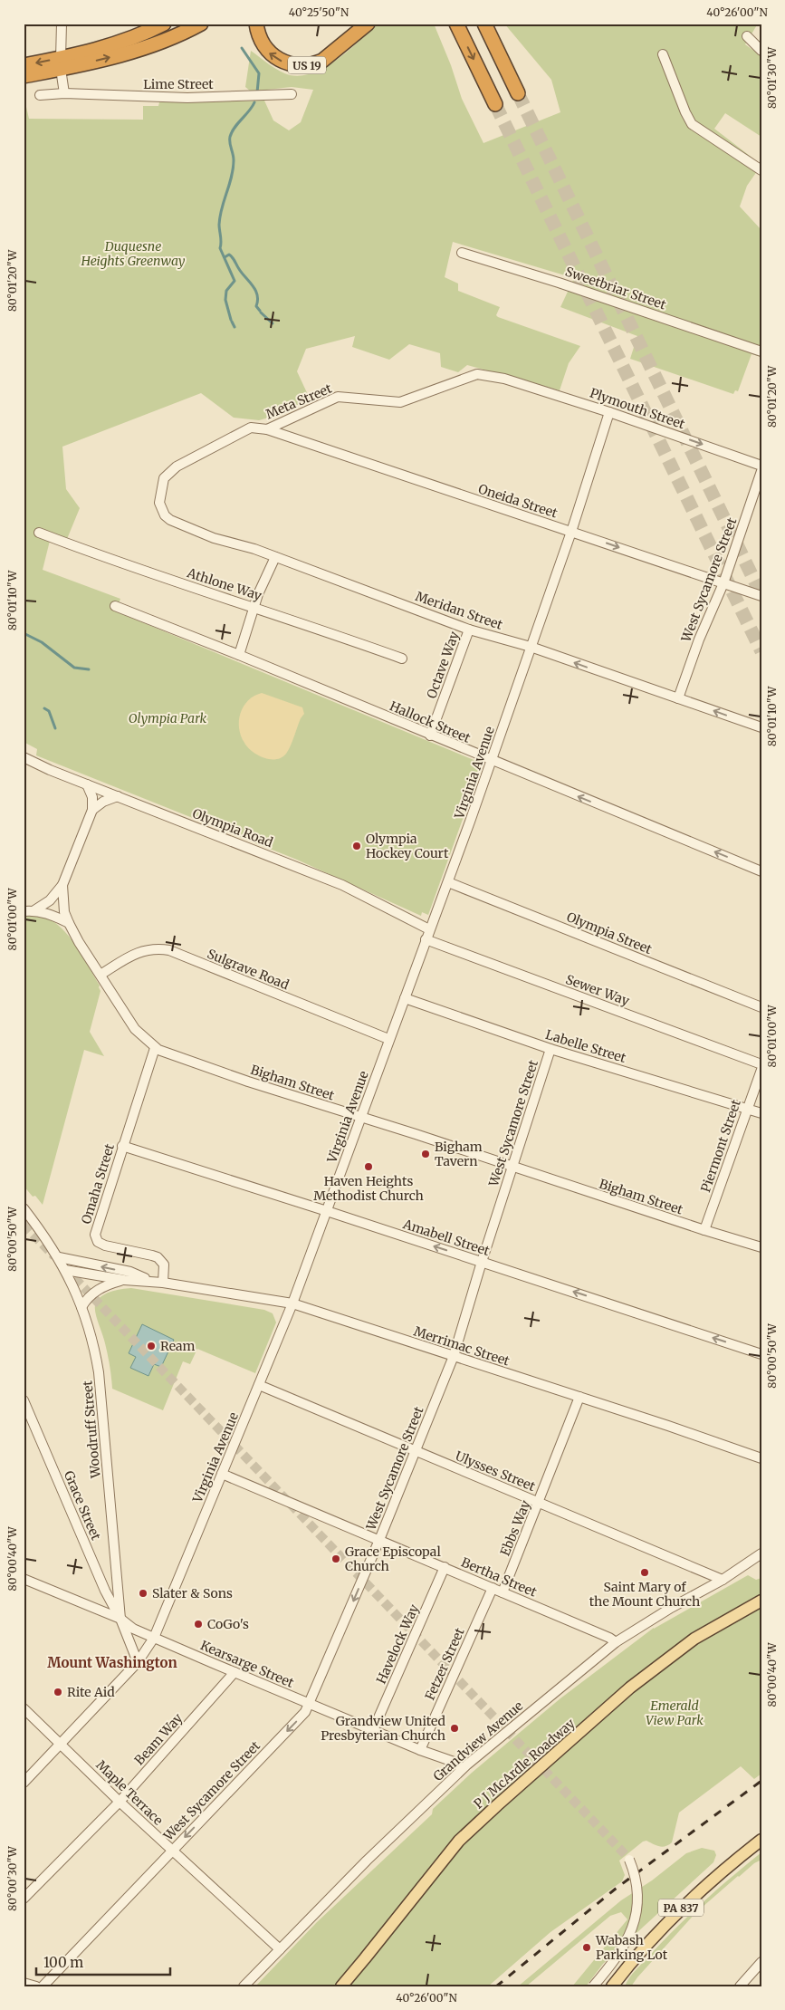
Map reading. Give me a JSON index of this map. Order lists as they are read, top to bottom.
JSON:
{
  "streets": {
    "highway": ["US 19"],
    "main road": ["P J McArdle Roadway", "PA 837"],
    "street": [
      "Lime Street",
      "Sweetbriar Street",
      "Meta Street",
      "Plymouth Street",
      "Oneida Street",
      "West Sycamore Street",
      "Athlone Way",
      "Meridan Street",
      "Octave Way",
      "Hallock Street",
      "Virginia Avenue",
      "Olympia Road",
      "Olympia Street",
      "Sulgrave Road",
      "Sewer Way",
      "Labelle Street",
      "Bigham Street",
      "Piermont Street",
      "Omaha Street",
      "Amabell Street",
      "Merrimac Street",
      "Woodruff Street",
      "Ulysses Street",
      "Grace Street",
      "Ebbs Way",
      "Bertha Street",
      "Havelock Way",
      "Kearsarge Street",
      "Fetzer Street",
      "Beam Way",
      "Grandview Avenue",
      "Maple Terrace"
    ]
  },
  "crossings": [
    ["Meta Street", "Plymouth Street"],
    ["Meta Street", "Oneida Street"],
    ["Meta Street", "Meridan Street"],
    ["Plymouth Street", "Virginia Avenue"],
    ["Oneida Street", "West Sycamore Street"],
    ["Oneida Street", "Virginia Avenue"],
    ["West Sycamore Street", "Meridan Street"],
    ["West Sycamore Street", "Labelle Street"],
    ["West Sycamore Street", "Bigham Street"],
    ["West Sycamore Street", "Amabell Street"],
    ["West Sycamore Street", "Merrimac Street"],
    ["West Sycamore Street", "Ulysses Street"],
    ["West Sycamore Street", "Bertha Street"],
    ["West Sycamore Street", "Kearsarge Street"],
    ["West Sycamore Street", "Maple Terrace"],
    ["Meridan Street", "Octave Way"],
    ["Meridan Street", "Virginia Avenue"],
    ["Octave Way", "Hallock Street"],
    ["Hallock Street", "Virginia Avenue"],
    ["Virginia Avenue", "Olympia Road"],
    ["Virginia Avenue", "Olympia Street"],
    ["Virginia Avenue", "Sulgrave Road"],
    ["Virginia Avenue", "Sewer Way"],
    ["Virginia Avenue", "Labelle Street"],
    ["Virginia Avenue", "Bigham Street"],
    ["Virginia Avenue", "Amabell Street"],
    ["Virginia Avenue", "Merrimac Street"],
    ["Virginia Avenue", "Woodruff Street"],
    ["Virginia Avenue", "Ulysses Street"],
    ["Virginia Avenue", "Bertha Street"],
    ["Virginia Avenue", "Kearsarge Street"],
    ["Virginia Avenue", "Maple Terrace"],
    ["Sulgrave Road", "Bigham Street"],
    ["Labelle Street", "Piermont Street"],
    ["Bigham Street", "Piermont Street"],
    ["Bigham Street", "Omaha Street"],
    ["Omaha Street", "Amabell Street"],
    ["Omaha Street", "Merrimac Street"],
    ["Merrimac Street", "Woodruff Street"],
    ["Merrimac Street", "Ebbs Way"],
    ["Woodruff Street", "Grace Street"],
    ["Woodruff Street", "Kearsarge Street"],
    ["Ulysses Street", "Ebbs Way"],
    ["Ulysses Street", "Grandview Avenue"],
    ["Grace Street", "Kearsarge Street"],
    ["Ebbs Way", "Bertha Street"],
    ["Bertha Street", "Havelock Way"],
    ["Bertha Street", "Fetzer Street"],
    ["Bertha Street", "Grandview Avenue"],
    ["Havelock Way", "Kearsarge Street"],
    ["Kearsarge Street", "Fetzer Street"],
    ["Kearsarge Street", "Beam Way"],
    ["Kearsarge Street", "Grandview Avenue"],
    ["Beam Way", "Maple Terrace"],
    ["Grandview Avenue", "Maple Terrace"]
  ],
  "one_way": [
    "Plymouth Street",
    "Meridan Street",
    "Hallock Street",
    "Amabell Street"
  ],
  "districts": ["Mount Washington"],
  "parks": ["Duquesne Heights Greenway", "Olympia Park", "Emerald View Park"],
  "places": [
    "Olympia Hockey Court",
    "Bigham Tavern",
    "Haven Heights Methodist Church",
    "Ream",
    "Grace Episcopal Church",
    "Saint Mary of the Mount Church",
    "Slater & Sons",
    "CoGo's",
    "Rite Aid",
    "Grandview United Presbyterian Church",
    "Wabash Parking Lot"
  ],
  "scale_bar": "100 m",
  "coordinates": [
    "40°25'50\"N",
    "40°26'00\"N",
    "80°01'30\"W",
    "80°01'20\"W",
    "80°01'10\"W",
    "80°01'00\"W",
    "80°00'50\"W",
    "80°00'40\"W",
    "80°00'30\"W"
  ]
}
